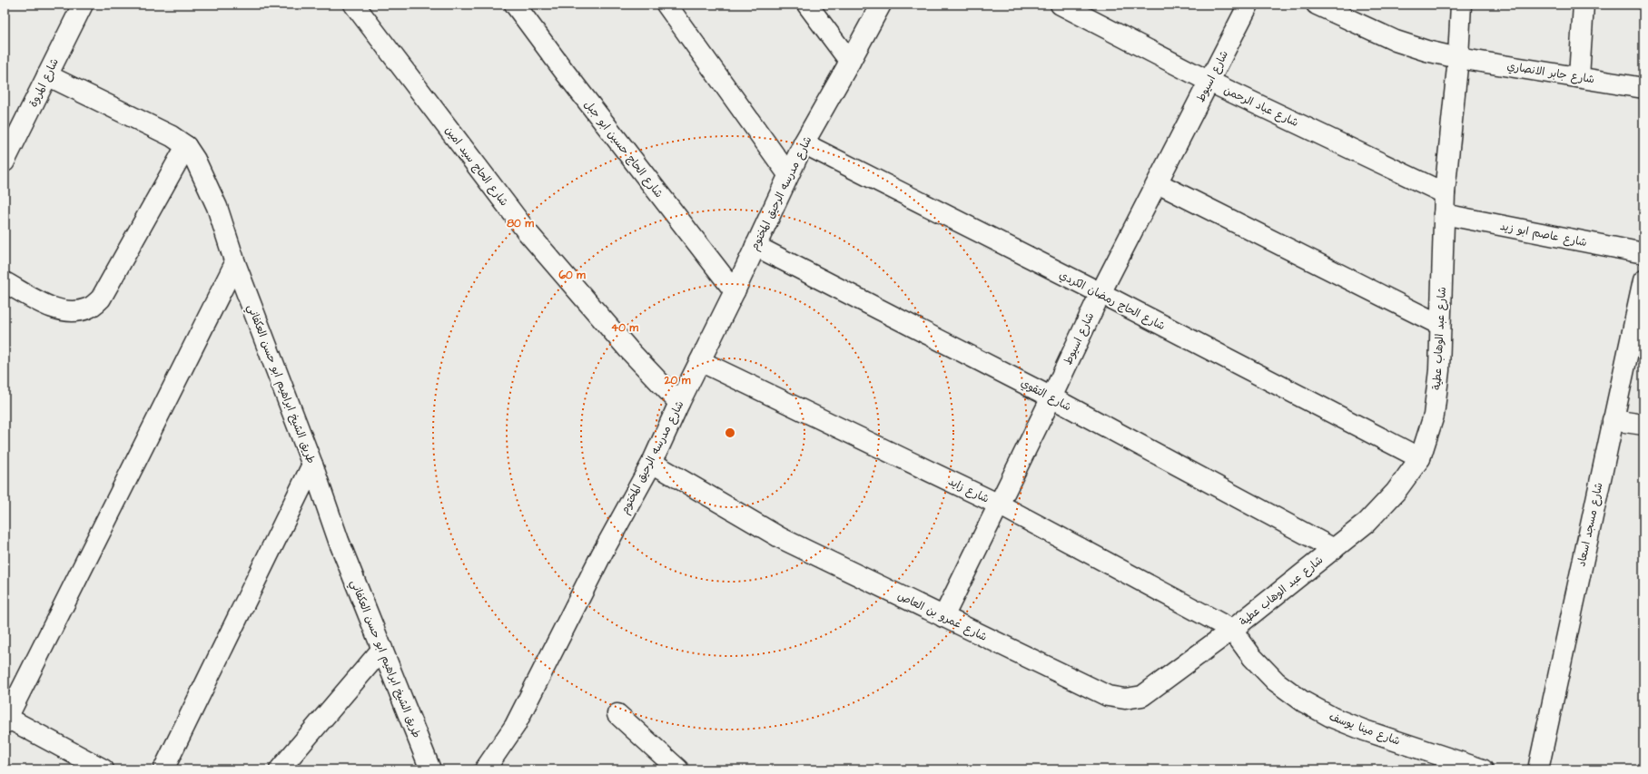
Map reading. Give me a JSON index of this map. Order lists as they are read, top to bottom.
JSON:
{
  "streets": {
    "street": [
      "شارع جابر الانصاري",
      "شارع اسيوط",
      "شارع المروة",
      "شارع عباد الرحمن",
      "شارع الحاج حسين ابو جبل",
      "شارع الحاج سيد امين",
      "شارع مدرسه الرحيق المختوم",
      "شارع عاصم ابو زيد",
      "شارع الحاج رمضان الكردي",
      "شارع عبد الوهاب عطية",
      "طريق الشيخ ابراهيم ابو حسن العكفاني",
      "شارع التقوي",
      "شارع زايد",
      "شارع مسجد اسعاد",
      "شارع عمرو بن العاص",
      "شارع مينا يوسف"
    ]
  },
  "crossings": [
    ["شارع جابر الانصاري", "شارع عبد الوهاب عطية"],
    ["شارع اسيوط", "شارع عباد الرحمن"],
    ["شارع اسيوط", "شارع الحاج رمضان الكردي"],
    ["شارع اسيوط", "شارع التقوي"],
    ["شارع اسيوط", "شارع زايد"],
    ["شارع اسيوط", "شارع عمرو بن العاص"],
    ["شارع المروة", "طريق الشيخ ابراهيم ابو حسن العكفاني"],
    ["شارع عباد الرحمن", "شارع عبد الوهاب عطية"],
    ["شارع الحاج حسين ابو جبل", "شارع مدرسه الرحيق المختوم"],
    ["شارع الحاج سيد امين", "شارع مدرسه الرحيق المختوم"],
    ["شارع مدرسه الرحيق المختوم", "شارع الحاج رمضان الكردي"],
    ["شارع مدرسه الرحيق المختوم", "شارع التقوي"],
    ["شارع مدرسه الرحيق المختوم", "شارع زايد"],
    ["شارع مدرسه الرحيق المختوم", "شارع عمرو بن العاص"],
    ["شارع عاصم ابو زيد", "شارع عبد الوهاب عطية"],
    ["شارع الحاج رمضان الكردي", "شارع عبد الوهاب عطية"],
    ["شارع عبد الوهاب عطية", "شارع التقوي"],
    ["شارع عبد الوهاب عطية", "شارع زايد"],
    ["شارع عبد الوهاب عطية", "شارع عمرو بن العاص"],
    ["شارع عبد الوهاب عطية", "شارع مينا يوسف"],
    ["شارع زايد", "شارع عمرو بن العاص"],
    ["شارع زايد", "شارع مينا يوسف"],
    ["شارع عمرو بن العاص", "شارع مينا يوسف"]
  ],
  "rings": [
    "80 m",
    "60 m",
    "40 m",
    "20 m"
  ]
}
